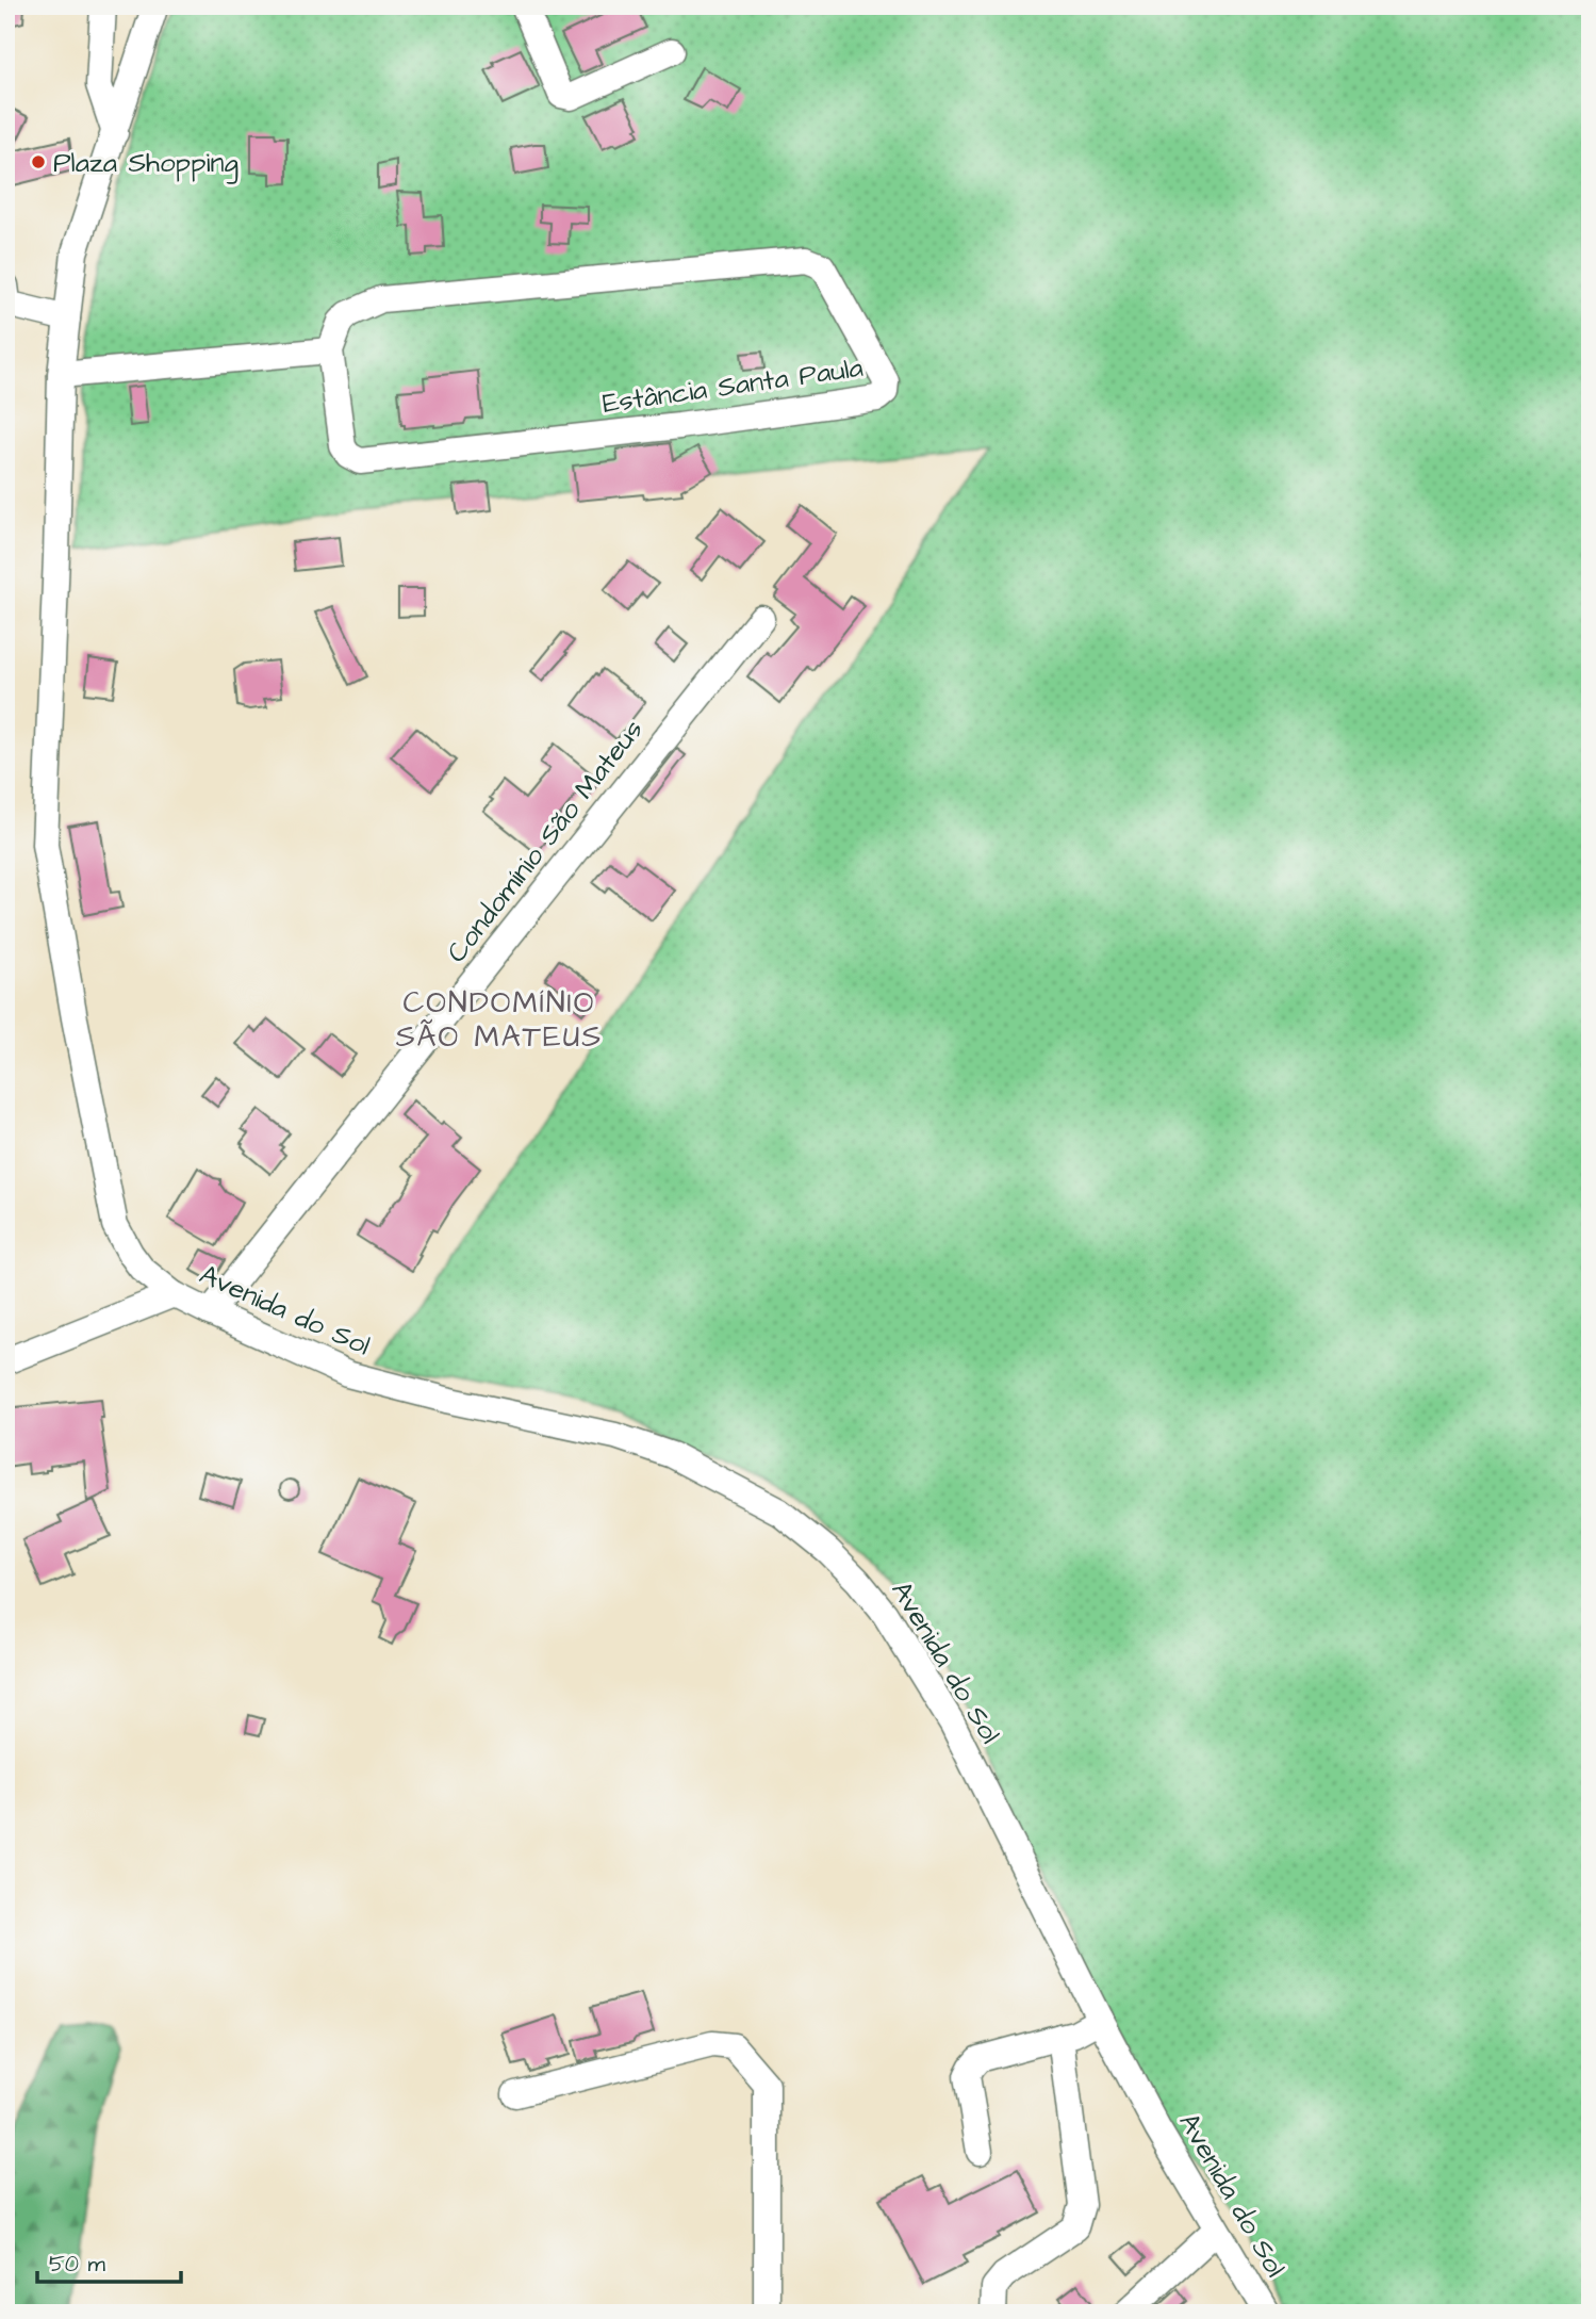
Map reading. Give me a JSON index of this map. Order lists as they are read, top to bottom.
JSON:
{
  "streets": {
    "street": ["Estância Santa Paula", "Condomínio São Mateus", "Avenida do Sol"]
  },
  "crossings": [
    ["Condomínio São Mateus", "Avenida do Sol"]
  ],
  "districts": ["CONDOMÍNIO SÃO MATEUS"],
  "places": ["Plaza Shopping"],
  "scale_bar": "50 m"
}
